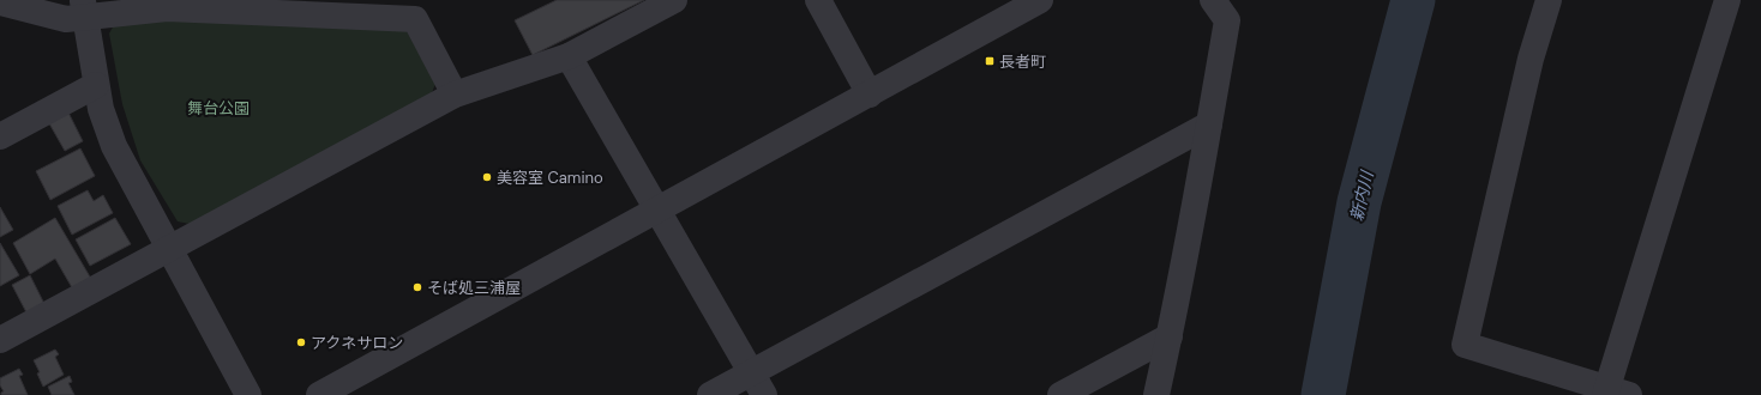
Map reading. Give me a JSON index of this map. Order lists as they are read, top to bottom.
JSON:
{
  "water": ["新内川"],
  "parks": ["舞台公園"],
  "places": {
    "transit": ["長者町"],
    "other": ["美容室 Camino", "そば処三浦屋", "アクネサロン"]
  }
}
